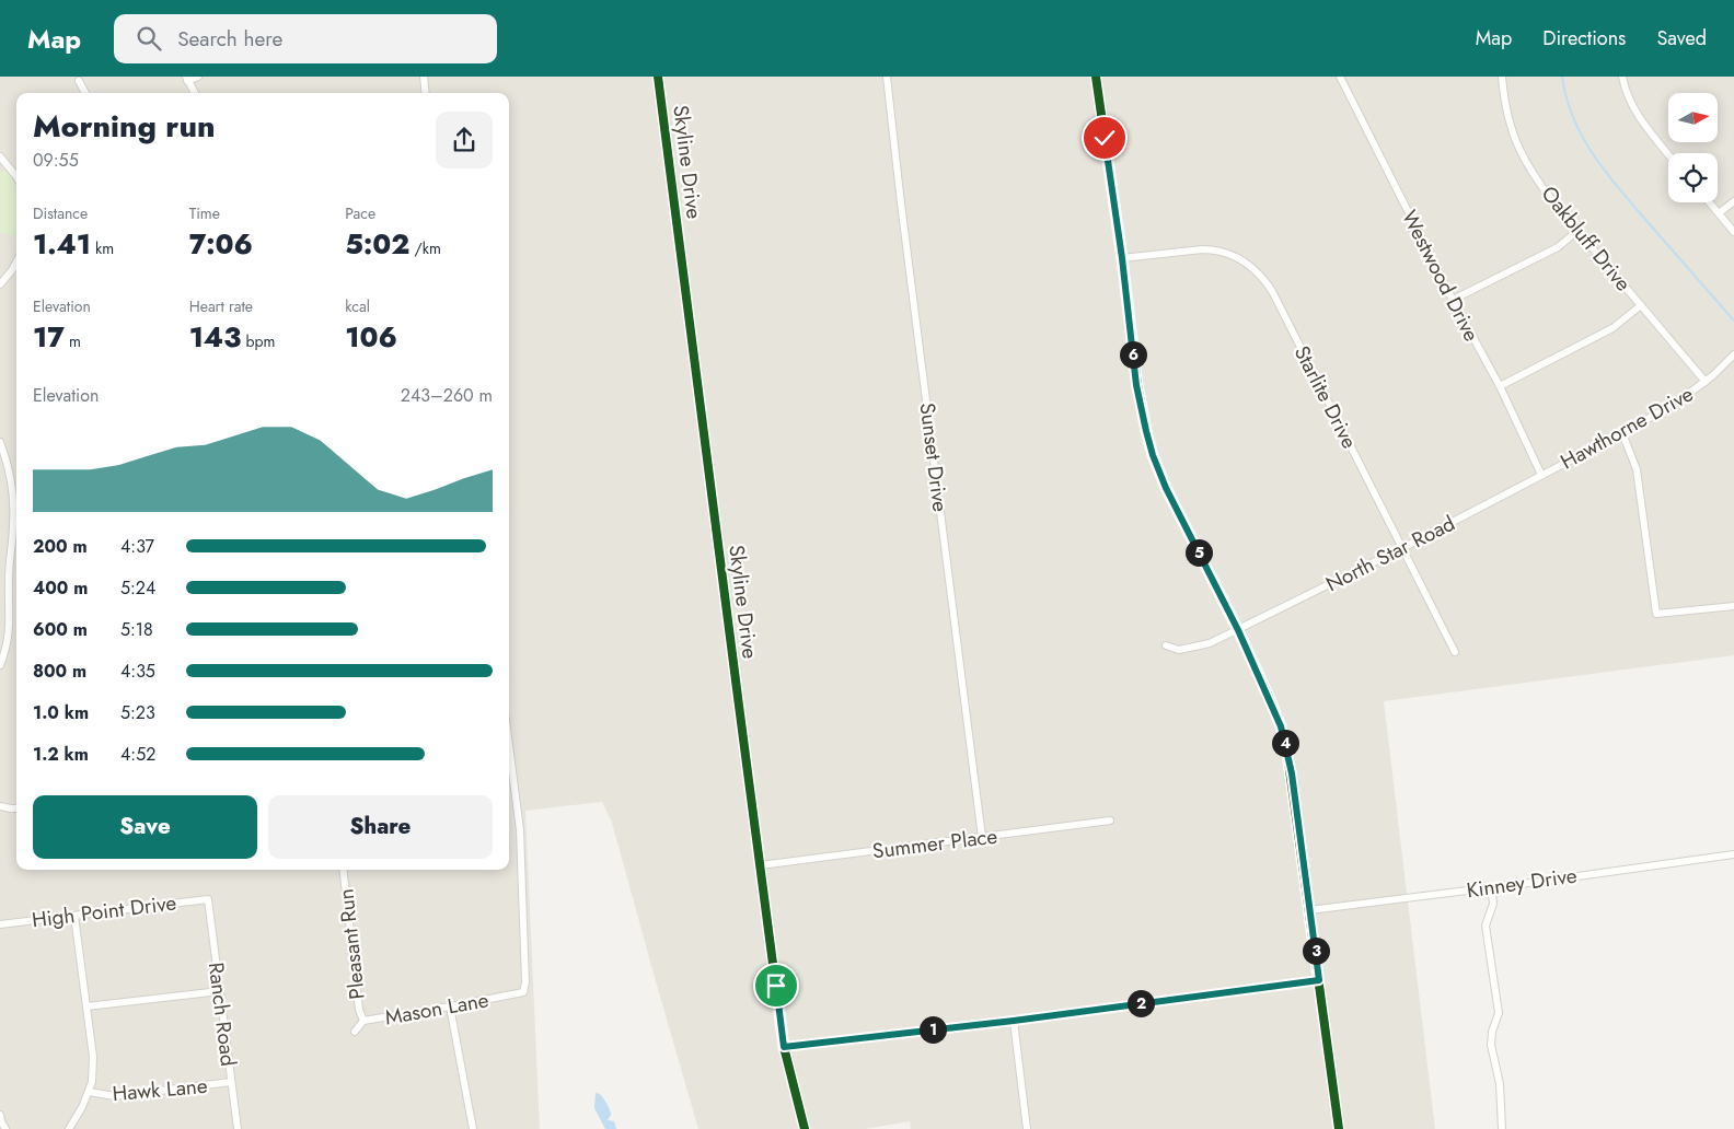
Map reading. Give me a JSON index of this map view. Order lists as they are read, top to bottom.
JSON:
{
  "streets": {
    "street": [
      "Skyline Drive",
      "Oakbluff Drive",
      "Westwood Drive",
      "Starlite Drive",
      "Hawthorne Drive",
      "Sunset Drive",
      "North Star Road",
      "Summer Place",
      "Kinney Drive",
      "High Point Drive",
      "Pleasant Run",
      "Mason Lane",
      "Ranch Road",
      "Hawk Lane"
    ]
  },
  "crossings": [
    ["Skyline Drive", "Summer Place"],
    ["Oakbluff Drive", "Hawthorne Drive"],
    ["Westwood Drive", "Hawthorne Drive"],
    ["Westwood Drive", "North Star Road"],
    ["Starlite Drive", "North Star Road"],
    ["Hawthorne Drive", "North Star Road"],
    ["Sunset Drive", "Summer Place"],
    ["High Point Drive", "Ranch Road"],
    ["Pleasant Run", "Mason Lane"],
    ["Ranch Road", "Hawk Lane"]
  ],
  "north": "right",
  "page": {
    "header": "Map",
    "search": "Search here",
    "nav": ["Map", "Directions", "Saved"],
    "heading": ["Morning run", "09:55"],
    "stats": [
      ["Distance", "1.41 km"],
      ["Time", "7:06"],
      ["Pace", "5:02 /km"],
      ["Elevation", "17 m"],
      ["Heart rate", "143 bpm"],
      ["kcal", "106"]
    ],
    "pins": [
      "6",
      "5",
      "4",
      "3",
      "2",
      "1"
    ],
    "chart": ["Elevation", "243–260 m"],
    "list": [
      {
        "name": "200 m",
        "note": "4:37"
      },
      {
        "name": "400 m",
        "note": "5:24"
      },
      {
        "name": "600 m",
        "note": "5:18"
      },
      {
        "name": "800 m",
        "note": "4:35"
      },
      {
        "name": "1.0 km",
        "note": "5:23"
      },
      {
        "name": "1.2 km",
        "note": "4:52"
      }
    ],
    "buttons": ["Save", "Share"]
  }
}
